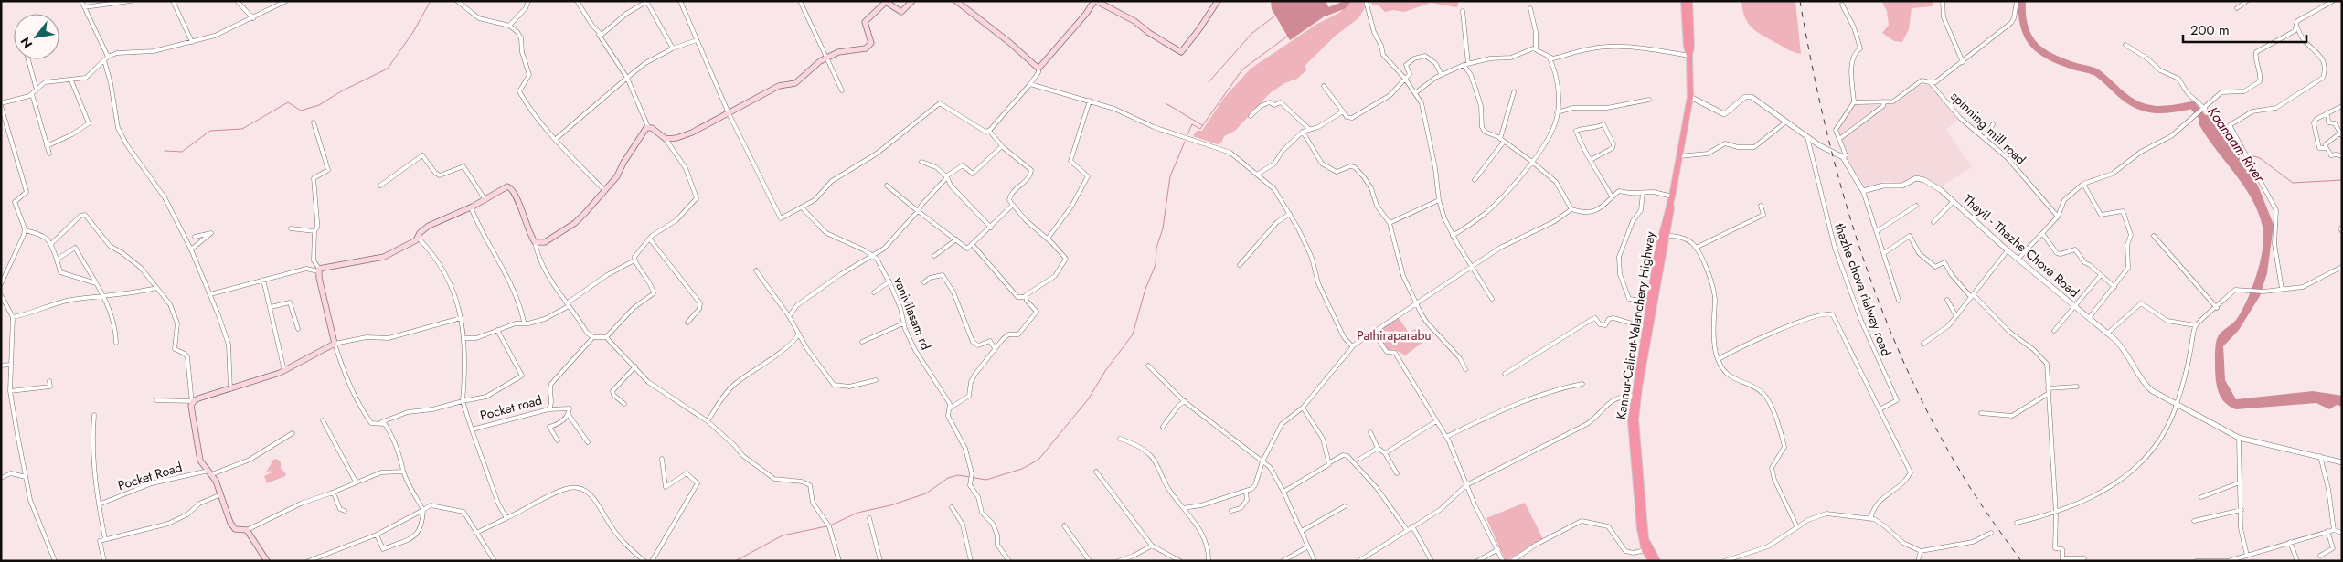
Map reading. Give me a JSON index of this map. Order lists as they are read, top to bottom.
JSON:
{
  "streets": {
    "highway": ["Kannur-Calicut-Valanchery Highway"],
    "street": [
      "spinning mill road",
      "Thayil - Thazhe Chova Road",
      "thazhe chova rialway road",
      "vanivilasam rd",
      "Pocket road",
      "Pocket Road"
    ]
  },
  "water": ["Kaanaam River"],
  "parks": ["Pathiraparabu"],
  "scale_bar": "200 m",
  "north": "bottom left"
}
